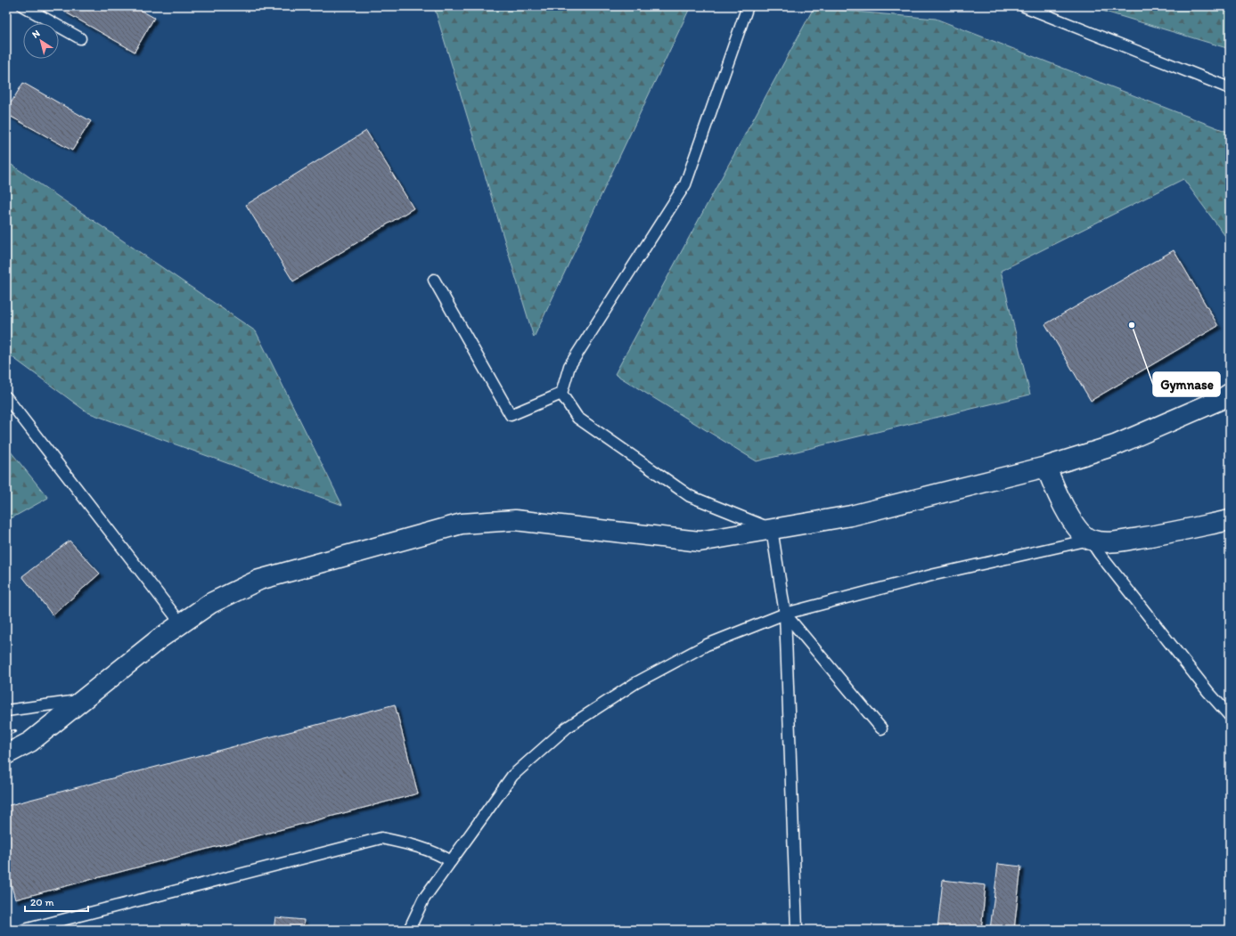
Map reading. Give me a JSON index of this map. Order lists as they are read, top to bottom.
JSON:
{
  "places": ["Gymnase"],
  "scale_bar": "20 m",
  "north": "top left"
}
